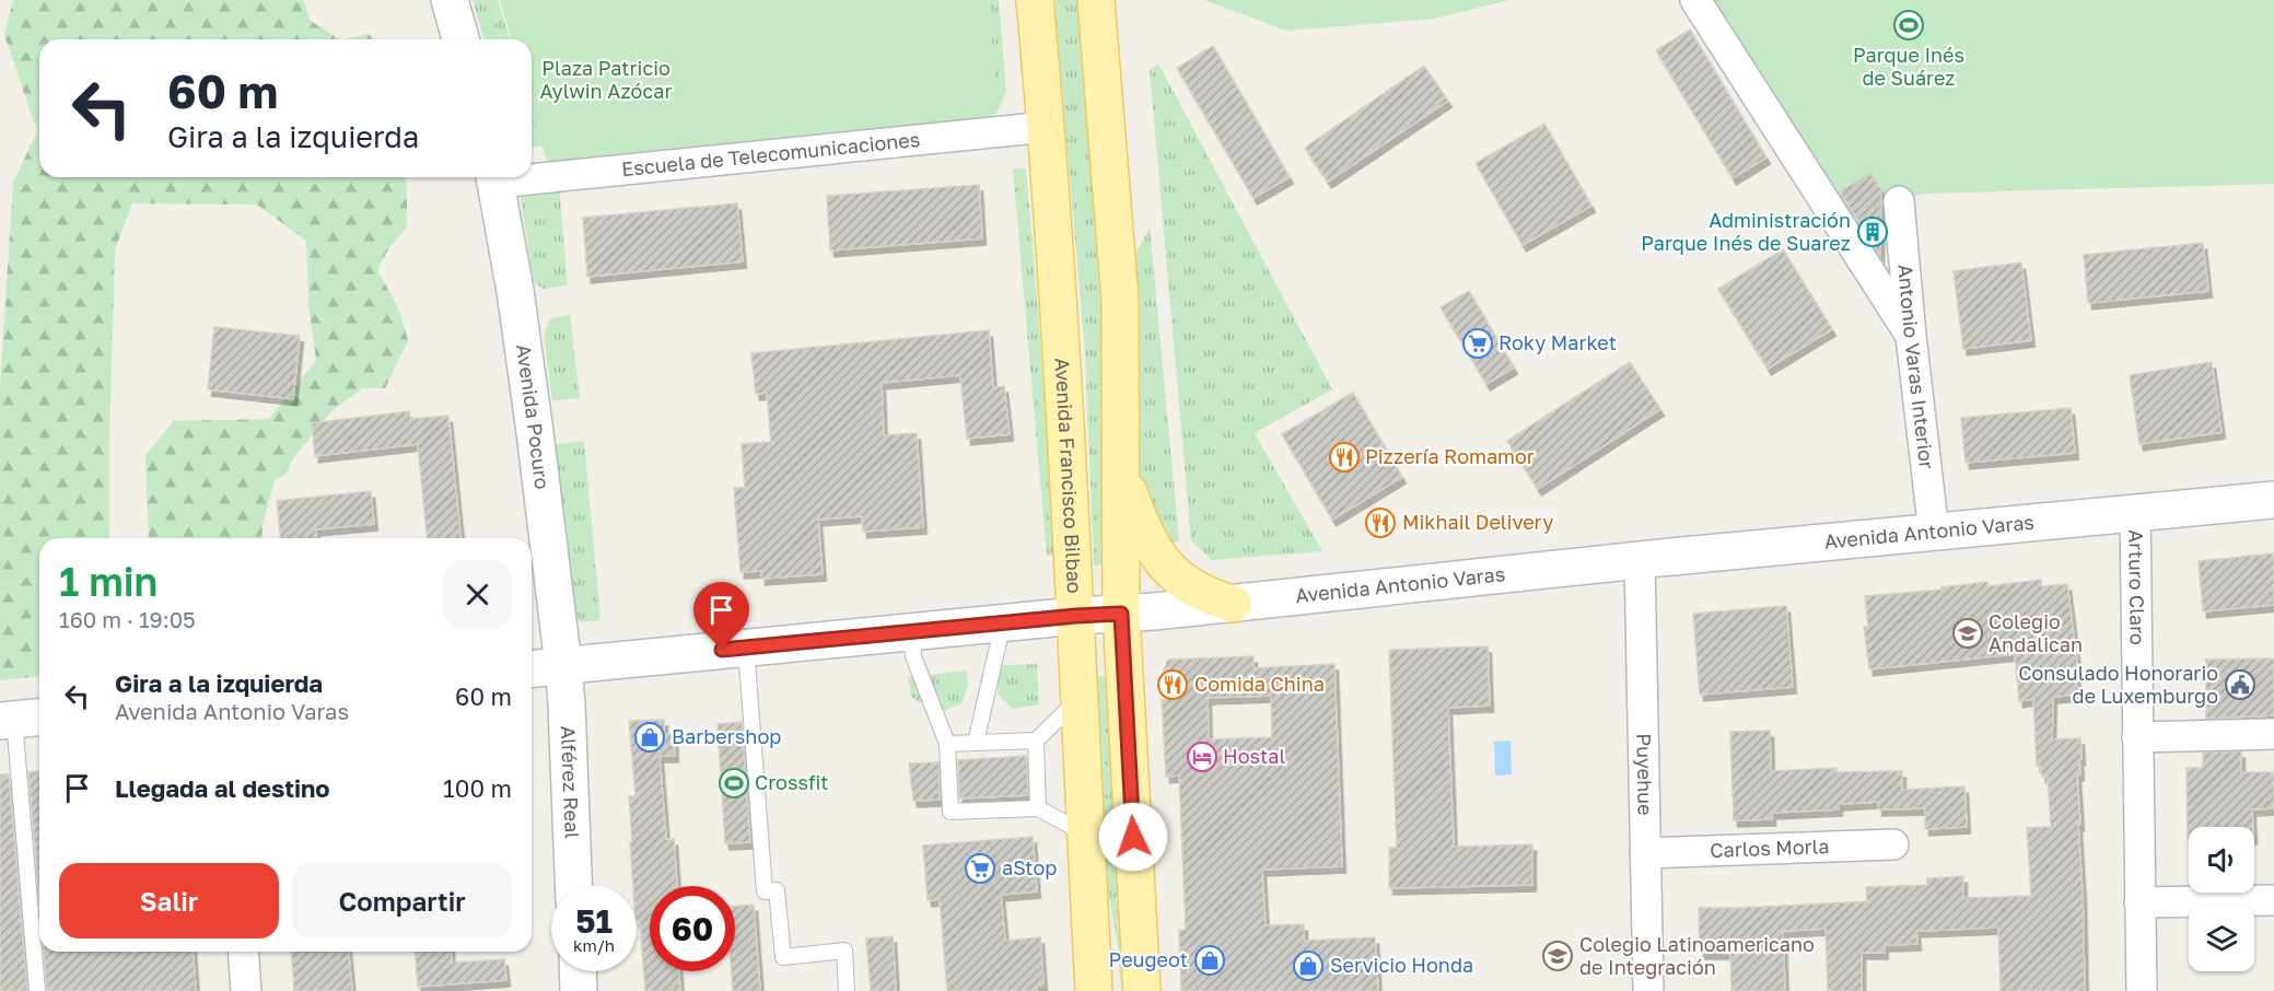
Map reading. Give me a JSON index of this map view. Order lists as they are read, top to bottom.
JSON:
{
  "streets": {
    "main road": [
      "Avenida Pocuro",
      "Avenida Francisco Bilbao",
      "Avenida Antonio Varas",
      "Alférez Real"
    ],
    "street": [
      "Escuela de Telecomunicaciones",
      "Antonio Varas Interior",
      "Arturo Claro",
      "Puyehue",
      "Carlos Morla"
    ]
  },
  "crossings": [
    ["Escuela de Telecomunicaciones", "Avenida Francisco Bilbao"],
    ["Antonio Varas Interior", "Avenida Antonio Varas"],
    ["Avenida Pocuro", "Avenida Antonio Varas"],
    ["Avenida Pocuro", "Alférez Real"],
    ["Avenida Francisco Bilbao", "Avenida Antonio Varas"],
    ["Avenida Antonio Varas", "Arturo Claro"],
    ["Avenida Antonio Varas", "Puyehue"],
    ["Avenida Antonio Varas", "Alférez Real"],
    ["Puyehue", "Carlos Morla"]
  ],
  "parks": ["Plaza Patricio Aylwin Azócar"],
  "places": {
    "sports": ["Parque Inés de Suárez", "Crossfit"],
    "building": ["Administración Parque Inés de Suarez"],
    "supermarket": ["Roky Market", "aStop"],
    "restaurant": ["Pizzería Romamor", "Mikhail Delivery", "Comida China"],
    "school or university": ["Colegio Andalican", "Colegio Latinoamericano de Integración"],
    "public building": ["Consulado Honorario de Luxemburgo"],
    "shop": ["Barbershop", "Peugeot", "Servicio Honda"],
    "hotel": ["Hostal"]
  },
  "page": {
    "turn": ["60 m", "Gira a la izquierda"],
    "heading": ["1 min", "160 m · 19:05"],
    "list": [
      {
        "name": "Gira a la izquierda",
        "note": "Avenida Antonio Varas",
        "value": "60 m"
      },
      {
        "name": "Llegada al destino",
        "value": "100 m"
      }
    ],
    "buttons": ["Salir", "Compartir"],
    "speed": "51 km/h",
    "limit": "60"
  }
}
